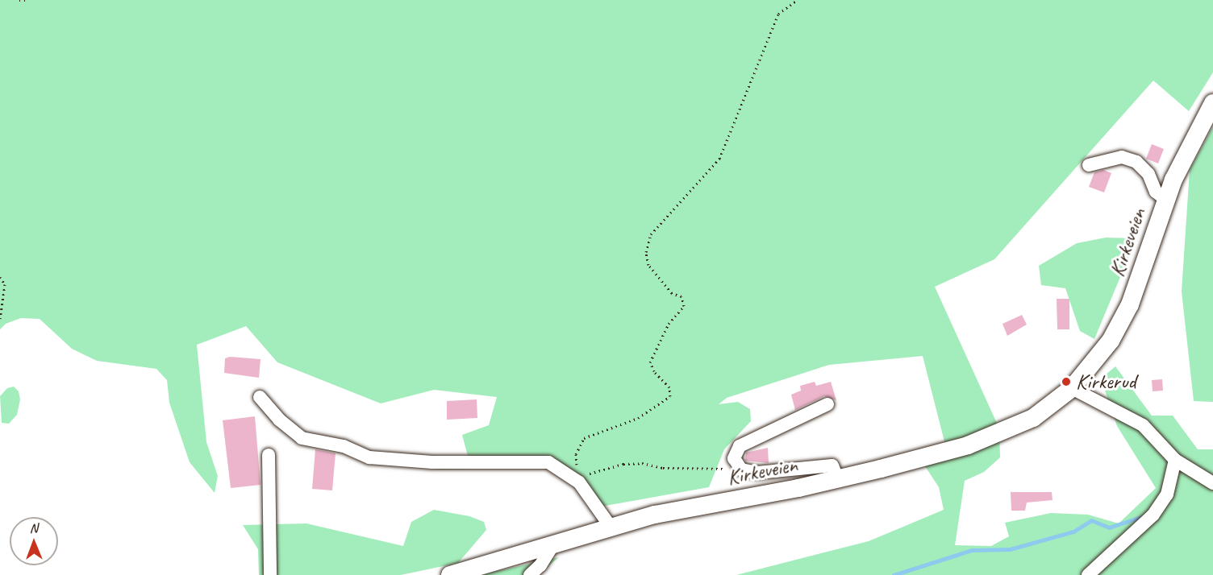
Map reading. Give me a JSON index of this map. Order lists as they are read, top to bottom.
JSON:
{
  "streets": {
    "main road": ["Kirkeveien"]
  },
  "places": ["Kirkerud"],
  "north": "top"
}
